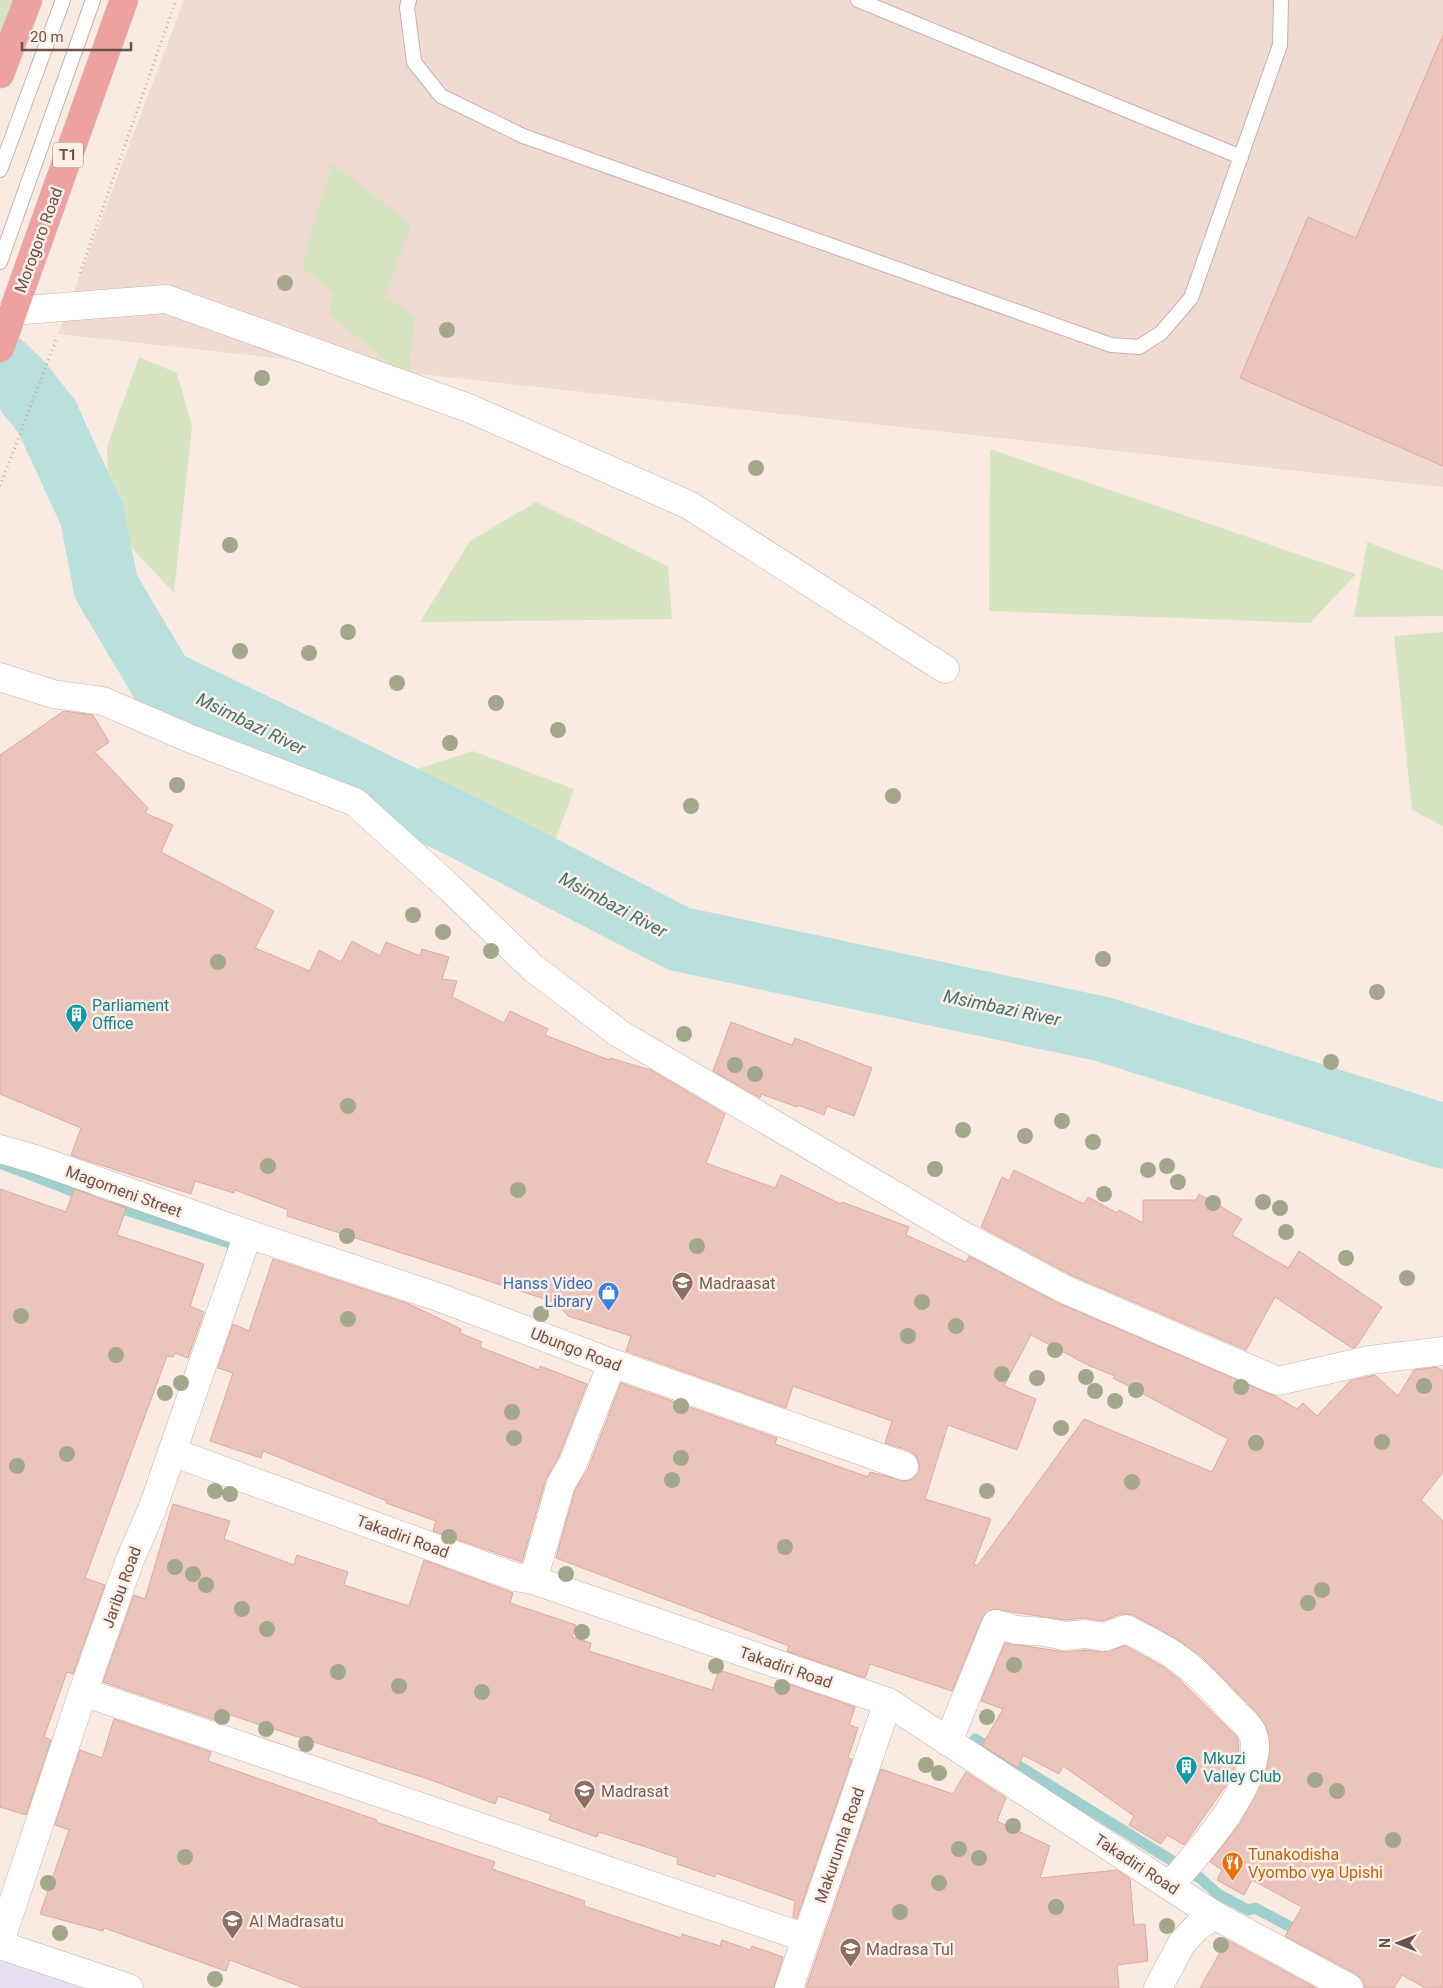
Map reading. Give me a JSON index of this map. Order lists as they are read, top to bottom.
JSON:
{
  "streets": {
    "highway": ["T1", "Morogoro Road"],
    "street": [
      "Magomeni Street",
      "Ubungo Road",
      "Takadiri Road",
      "Jaribu Road",
      "Makurumla Road"
    ]
  },
  "crossings": [
    ["T1", "Morogoro Road"],
    ["Magomeni Street", "Ubungo Road"],
    ["Magomeni Street", "Jaribu Road"],
    ["Ubungo Road", "Jaribu Road"],
    ["Takadiri Road", "Jaribu Road"],
    ["Takadiri Road", "Makurumla Road"]
  ],
  "water": ["Msimbazi River"],
  "places": {
    "building": ["Parliament Office", "Mkuzi Valley Club"],
    "school or university": [
      "Madraasat",
      "Madrasat",
      "Al Madrasatu",
      "Madrasa Tul"
    ],
    "shop": ["Hanss Video Library"],
    "restaurant": ["Tunakodisha Vyombo vya Upishi"]
  },
  "scale_bar": "20 m",
  "north": "left"
}
